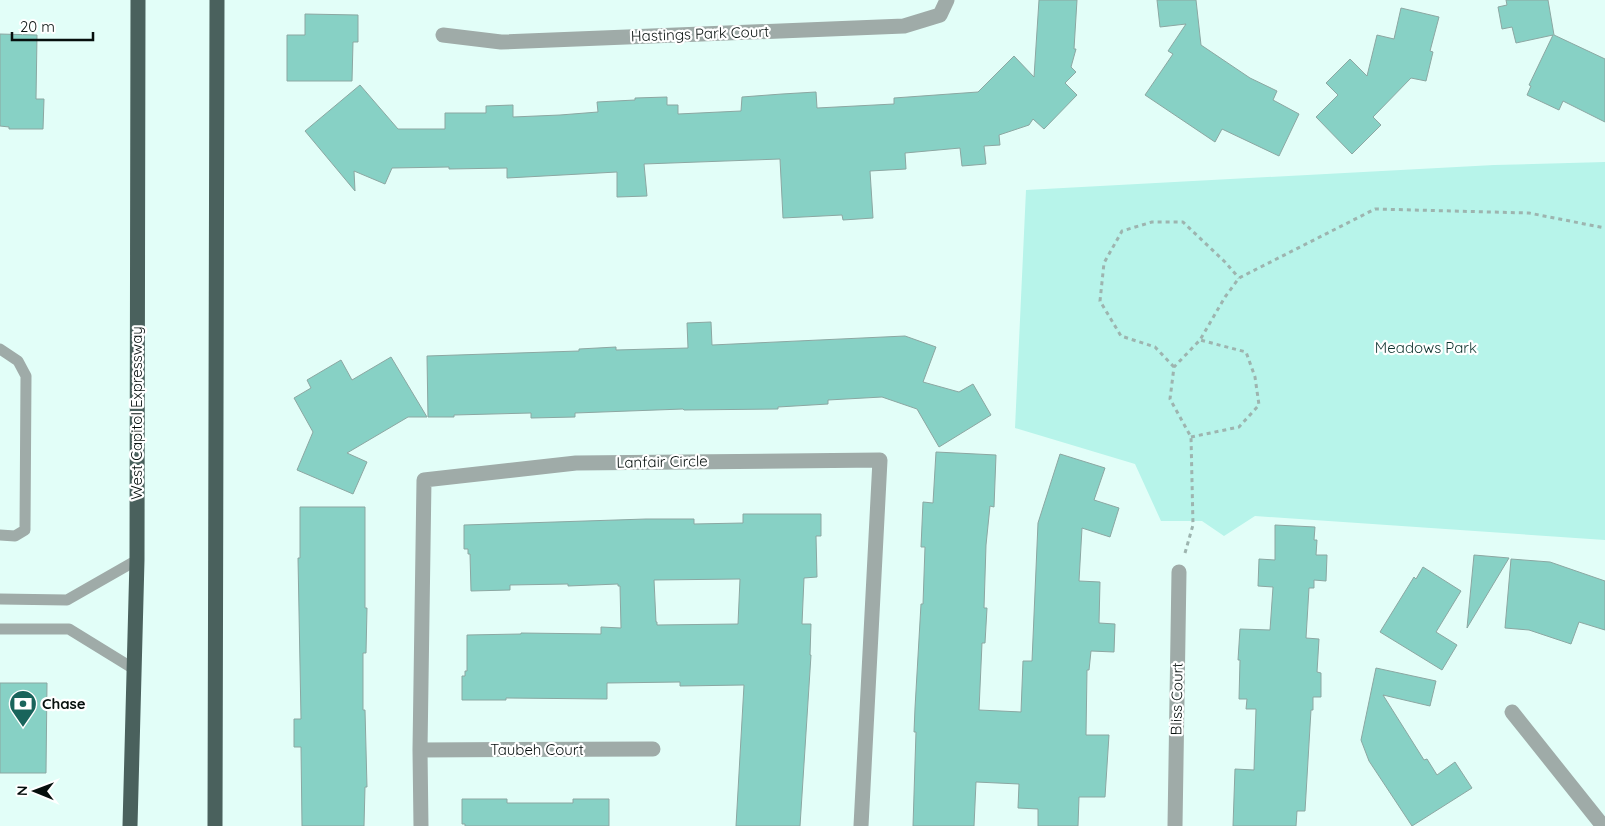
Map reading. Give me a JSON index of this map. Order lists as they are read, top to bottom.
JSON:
{
  "streets": {
    "highway": ["West Capitol Expressway"],
    "street": [
      "Hastings Park Court",
      "Lanfair Circle",
      "Bliss Court",
      "Taubeh Court"
    ]
  },
  "crossings": [
    ["Lanfair Circle", "Taubeh Court"]
  ],
  "parks": ["Meadows Park"],
  "places": {
    "bank": ["Chase"]
  },
  "scale_bar": "20 m",
  "north": "left"
}
